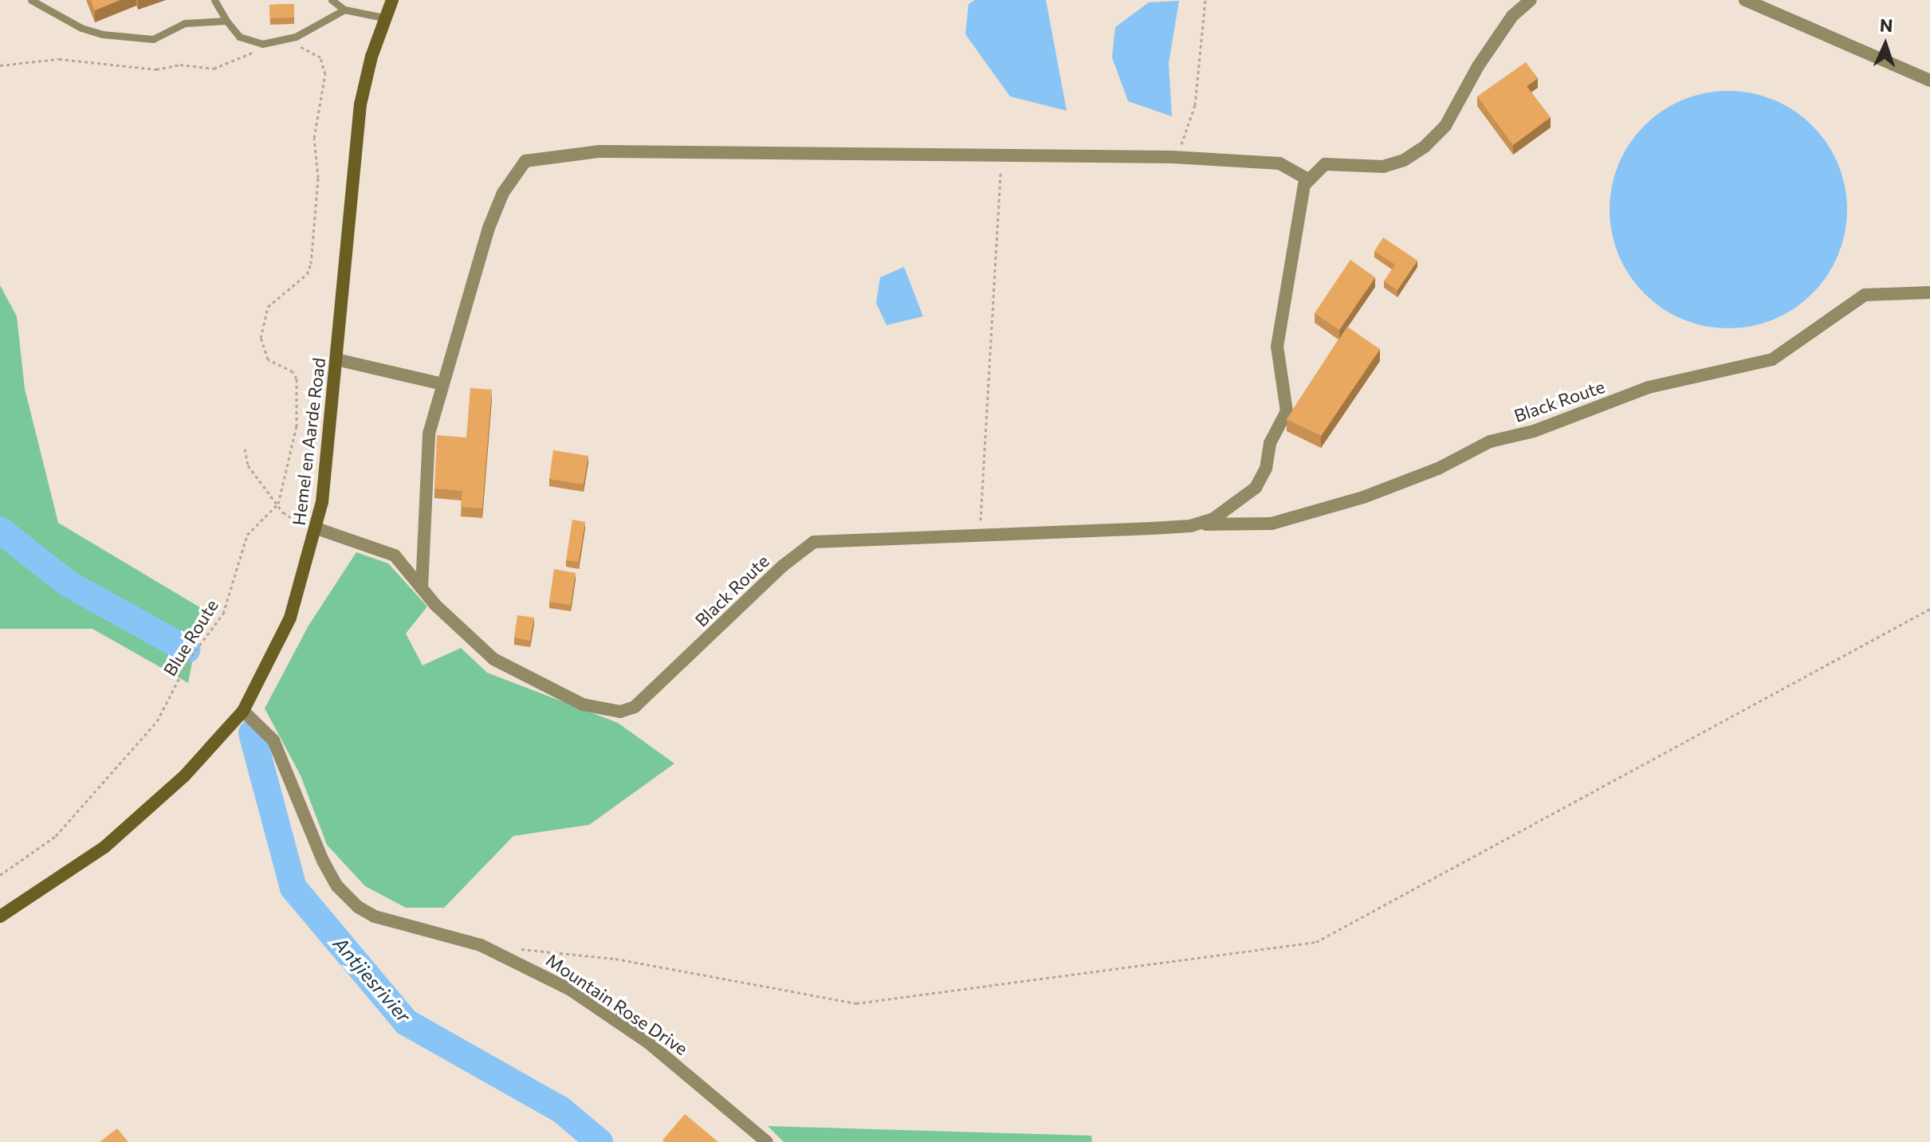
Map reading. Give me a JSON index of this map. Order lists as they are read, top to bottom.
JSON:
{
  "streets": {
    "main road": ["Hemel en Aarde Road"],
    "street": ["Black Route", "Mountain Rose Drive"],
    "path": ["Blue Route"]
  },
  "crossings": [
    ["Black Route", "Hemel en Aarde Road"],
    ["Hemel en Aarde Road", "Mountain Rose Drive"]
  ],
  "water": ["Antjiesrivier"],
  "north": "top"
}
